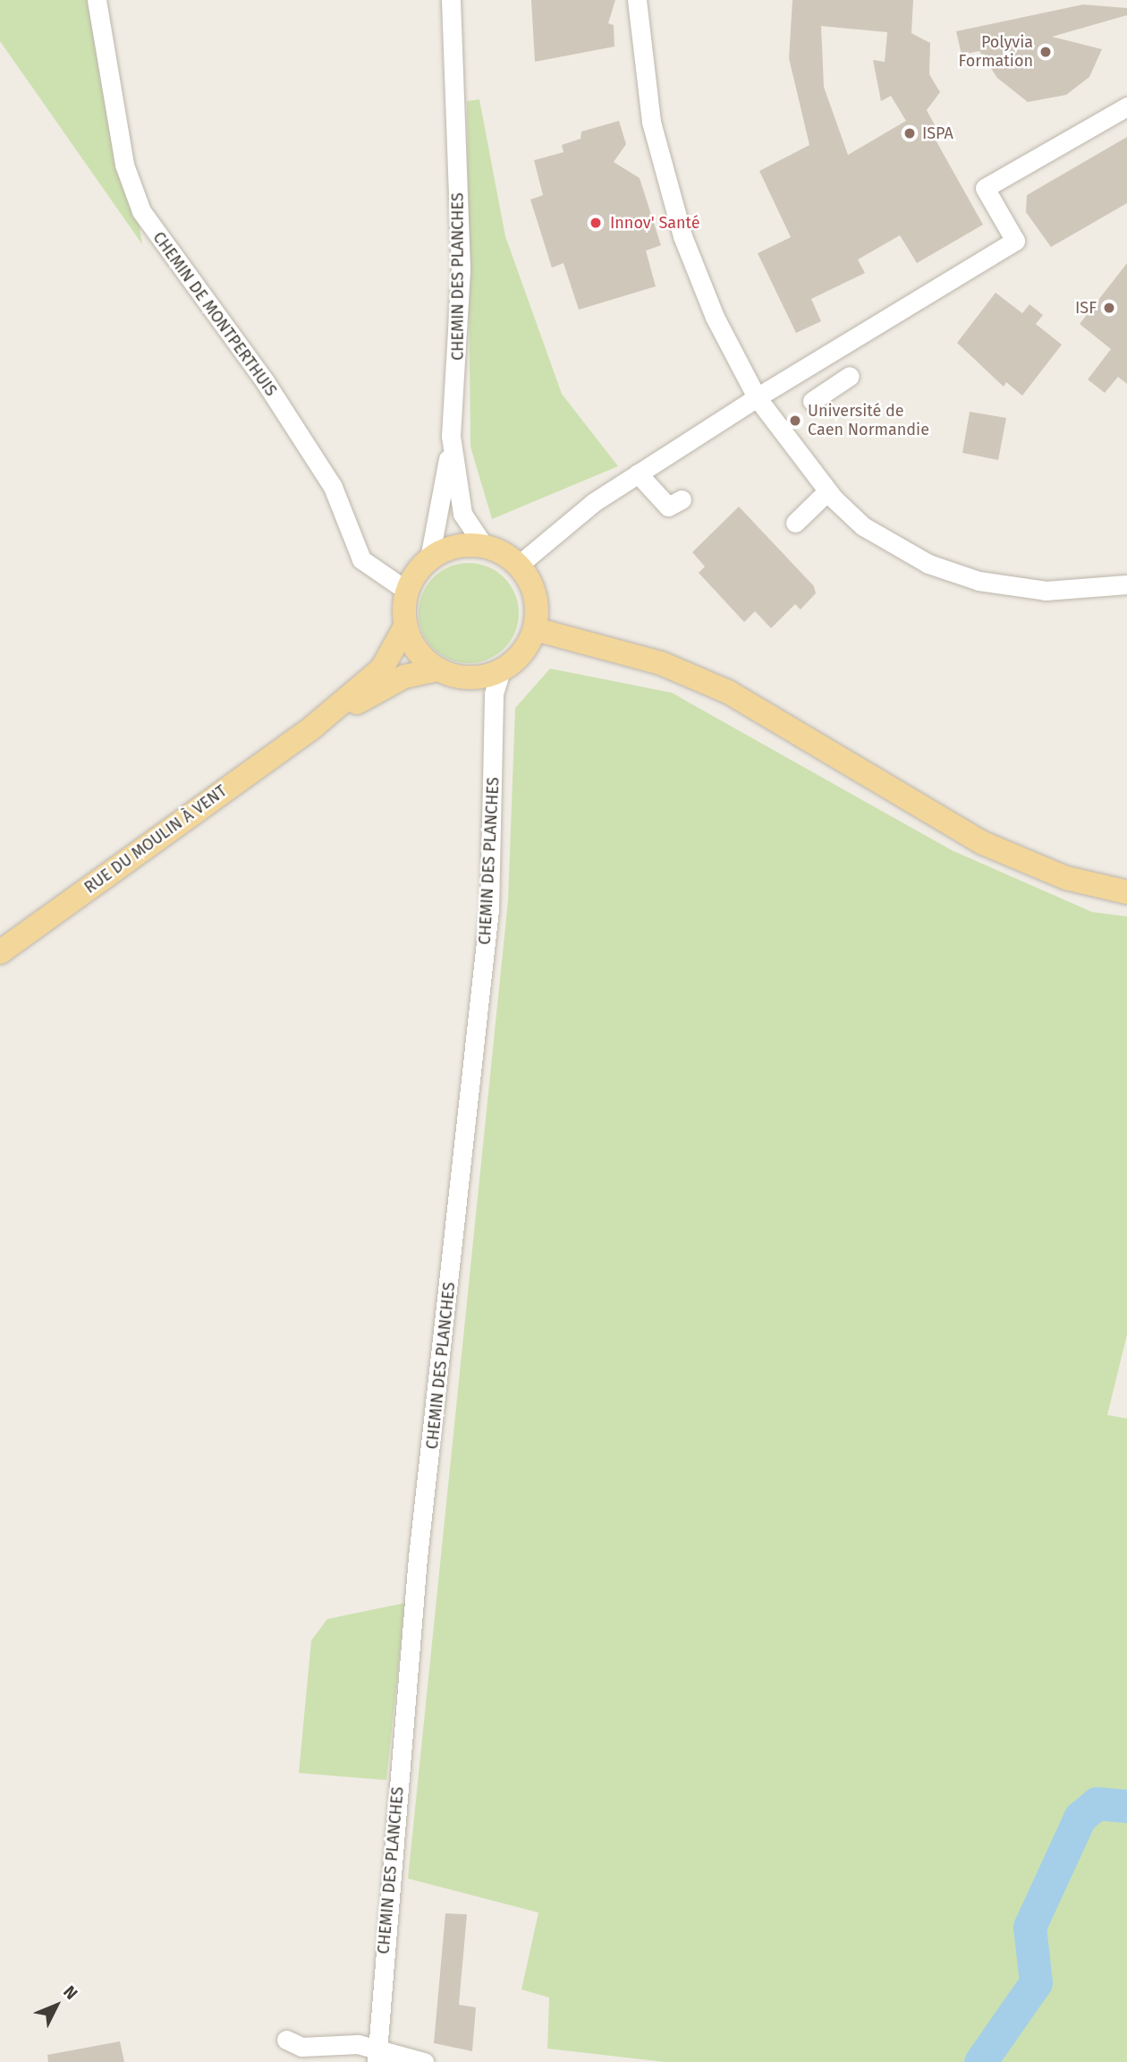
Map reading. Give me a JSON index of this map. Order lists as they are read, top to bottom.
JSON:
{
  "streets": {
    "main road": ["RUE DU MOULIN À VENT"],
    "street": ["CHEMIN DES PLANCHES", "CHEMIN DE MONTPERTHUIS"]
  },
  "crossings": [
    ["CHEMIN DES PLANCHES", "CHEMIN DE MONTPERTHUIS"]
  ],
  "places": [
    "Polyvia Formation",
    "ISPA",
    "Innov' Santé",
    "ISF",
    "Université de Caen Normandie"
  ],
  "north": "top right"
}
